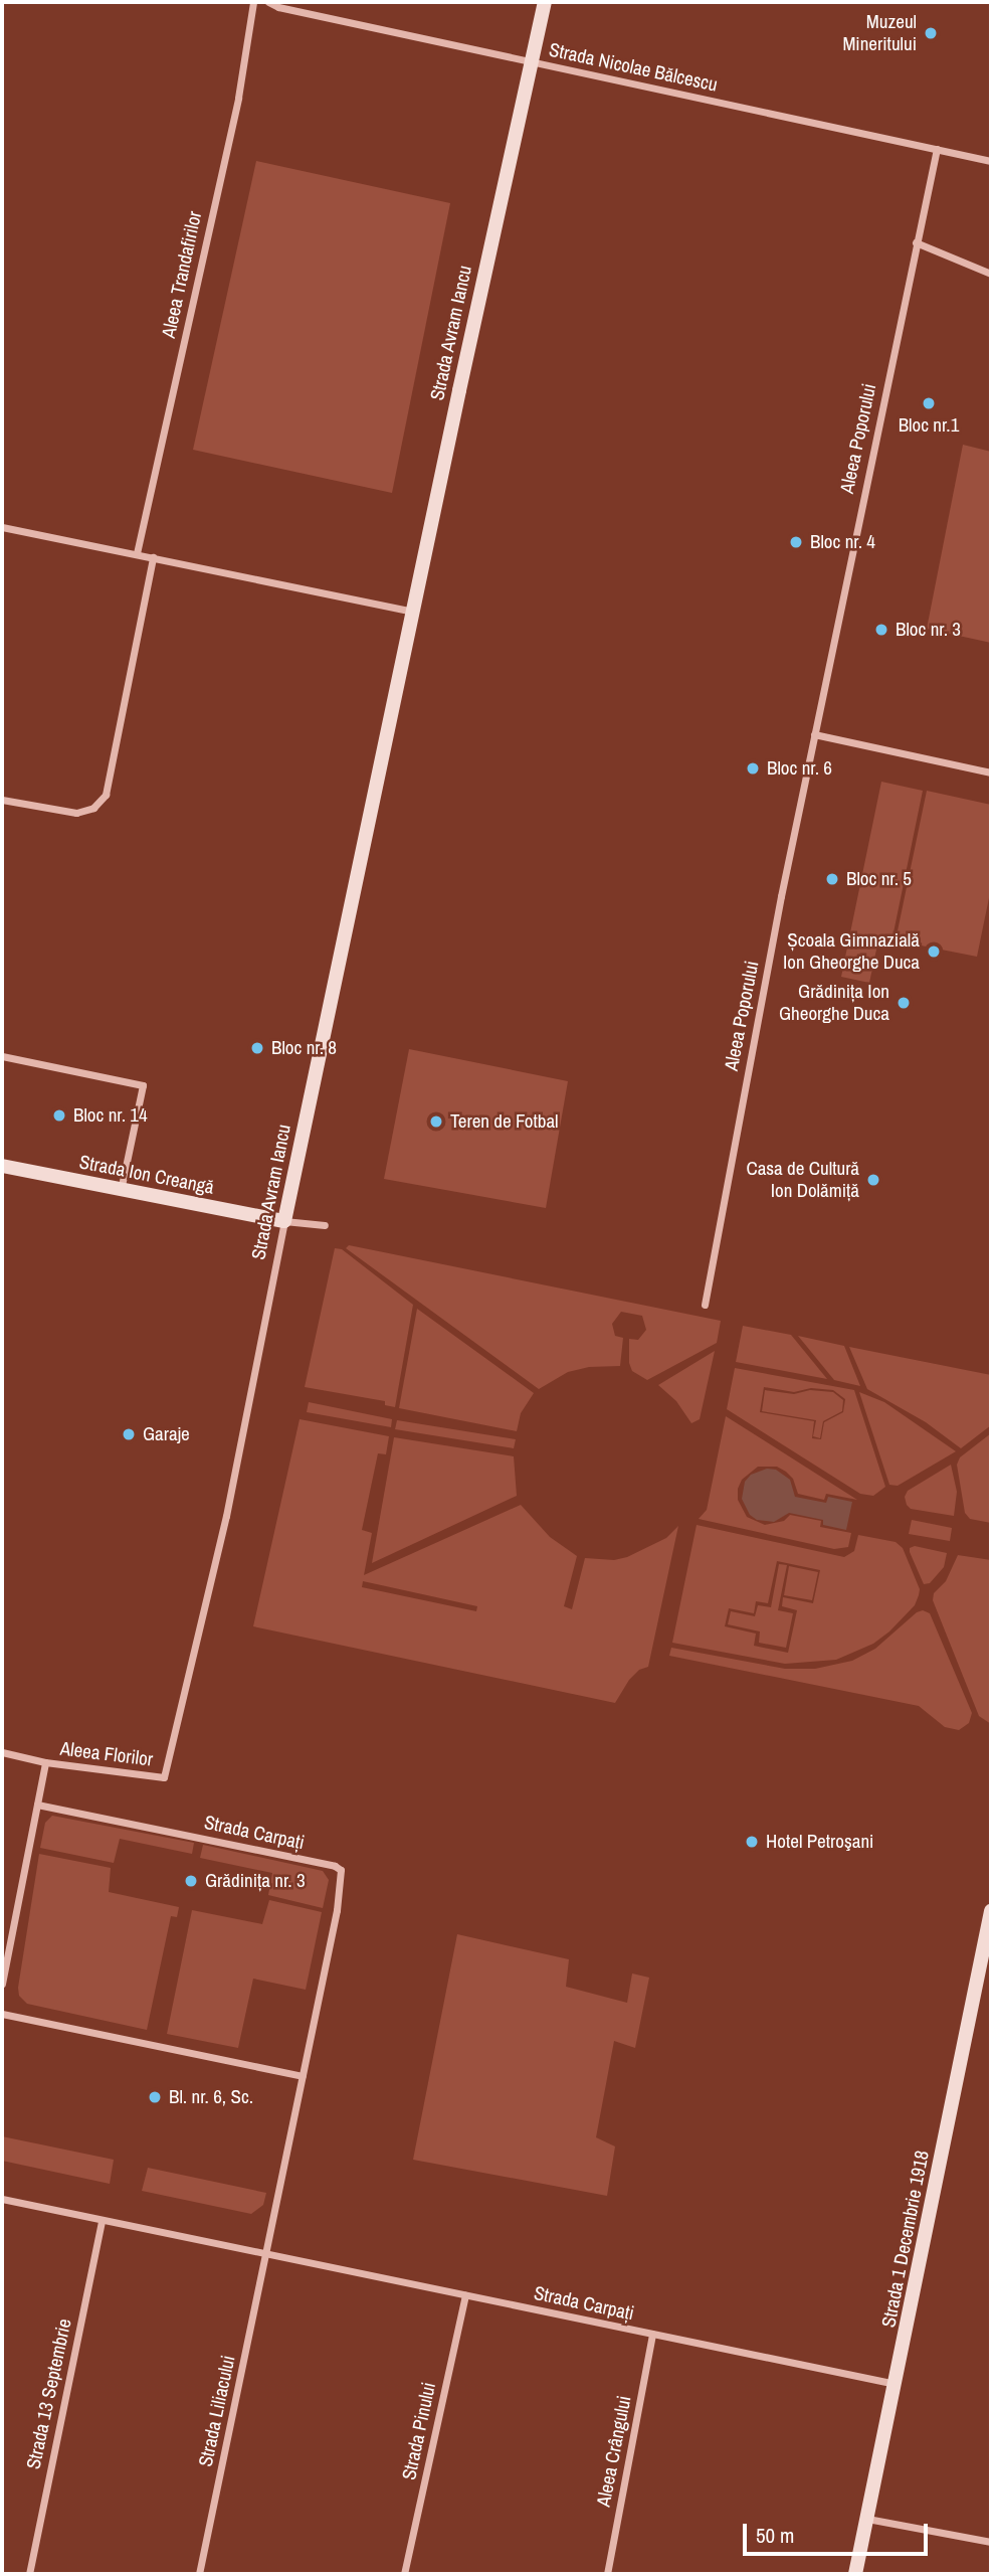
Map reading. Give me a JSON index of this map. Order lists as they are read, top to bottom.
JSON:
{
  "streets": {
    "street": [
      "Strada Nicolae Bălcescu",
      "Aleea Trandafirilor",
      "Strada Avram Iancu",
      "Aleea Poporului",
      "Strada Ion Creangă",
      "Aleea Florilor",
      "Strada Carpați",
      "Strada 1 Decembrie 1918",
      "Strada 13 Septembrie",
      "Strada Liliacului",
      "Strada Pinului",
      "Aleea Crângului"
    ]
  },
  "crossings": [
    ["Strada Nicolae Bălcescu", "Strada Avram Iancu"],
    ["Strada Nicolae Bălcescu", "Aleea Poporului"],
    ["Strada Avram Iancu", "Strada Ion Creangă"],
    ["Strada Avram Iancu", "Aleea Florilor"],
    ["Aleea Florilor", "Strada Carpați"],
    ["Strada Carpați", "Strada 1 Decembrie 1918"],
    ["Strada Carpați", "Strada 13 Septembrie"],
    ["Strada Carpați", "Strada Liliacului"],
    ["Strada Carpați", "Strada Pinului"],
    ["Strada Carpați", "Aleea Crângului"]
  ],
  "places": [
    "Muzeul Mineritului",
    "Bloc nr.1",
    "Bloc nr. 4",
    "Bloc nr. 3",
    "Bloc nr. 6",
    "Bloc nr. 5",
    "Școala Gimnazială Ion Gheorghe Duca",
    "Grădinița Ion Gheorghe Duca",
    "Bloc nr. 8",
    "Bloc nr. 14",
    "Teren de Fotbal",
    "Casa de Cultură Ion Dolămiță",
    "Garaje",
    "Hotel Petroşani",
    "Grădinița nr. 3",
    "Bl. nr. 6, Sc."
  ],
  "scale_bar": "50 m"
}
